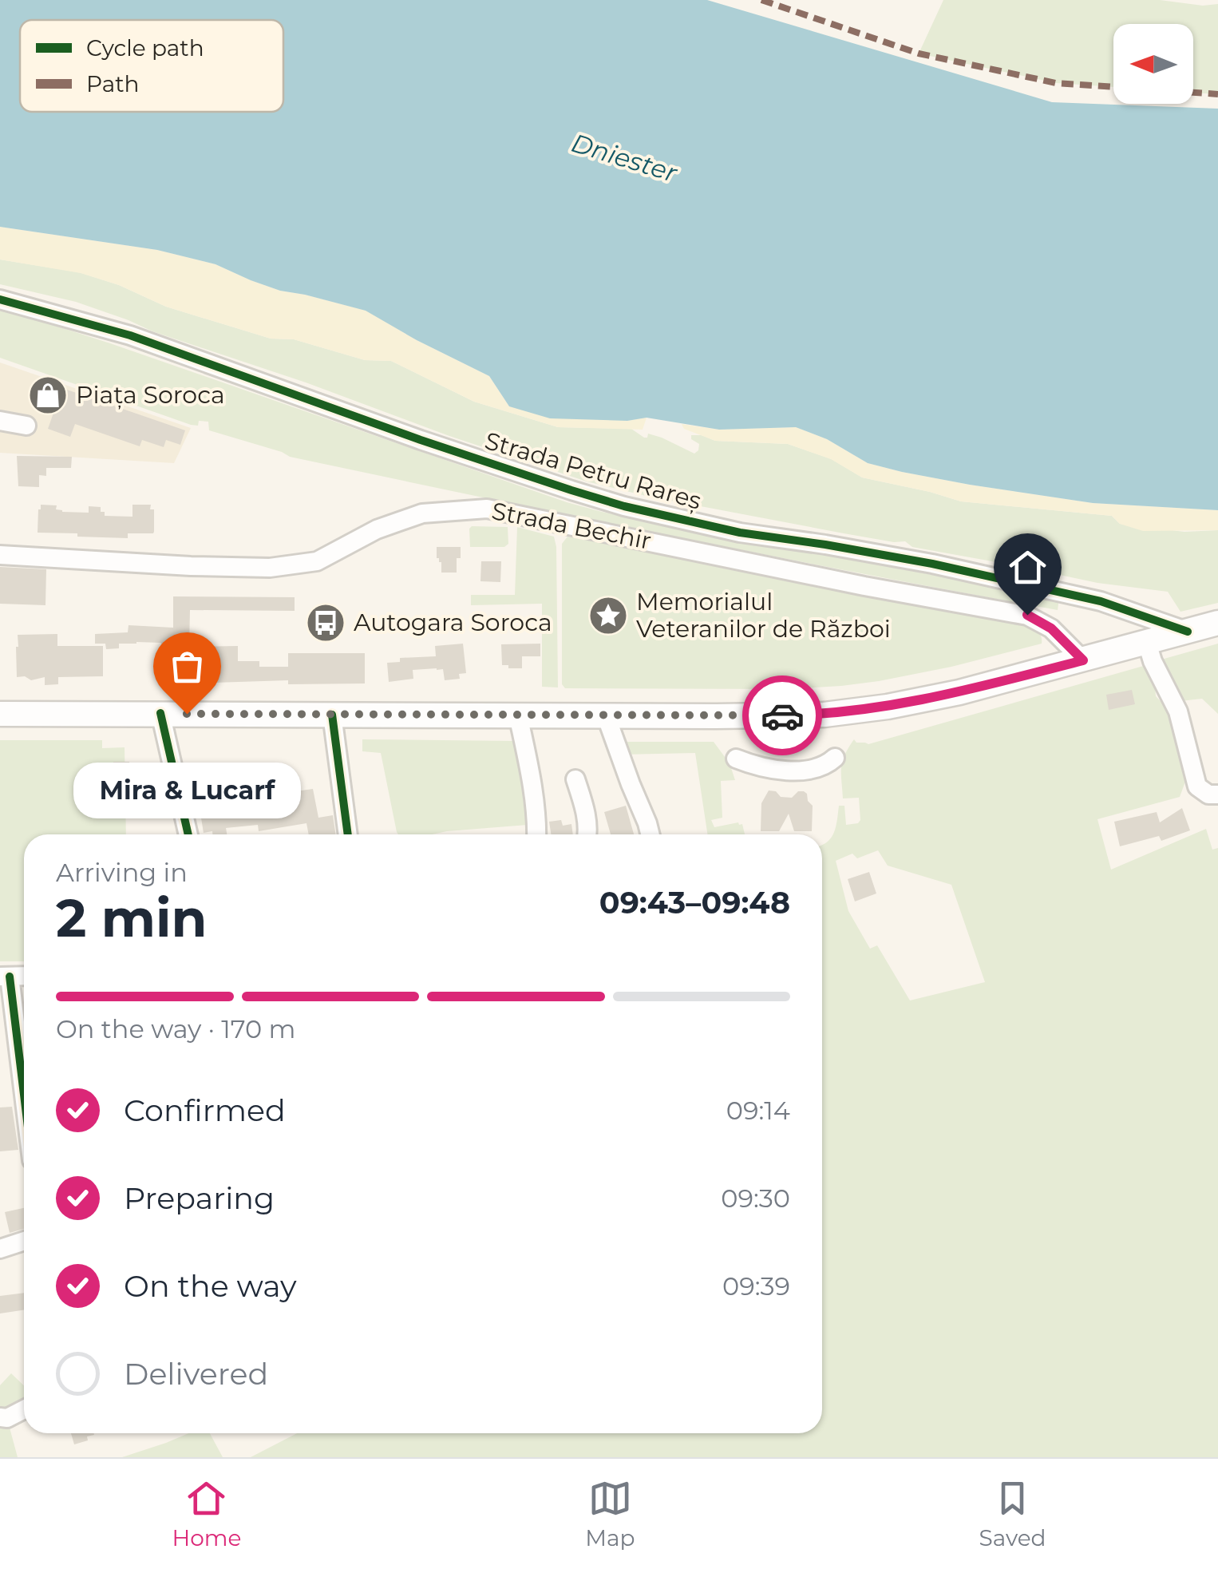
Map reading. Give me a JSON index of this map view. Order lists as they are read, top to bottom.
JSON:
{
  "streets": {
    "street": ["Strada Petru Rareș", "Strada Bechir"]
  },
  "water": ["Dniester"],
  "places": {
    "shop": ["Piața Soroca"],
    "place": ["Memorialul Veteranilor de Război"],
    "bus stop": ["Autogara Soroca"],
    "other": ["Mira & Lucarf"]
  },
  "legend": ["Cycle path", "Path"],
  "north": "left",
  "page": {
    "bubble": "Mira & Lucarf",
    "heading": ["2 min", "Arriving in", "09:43–09:48"],
    "bar": "On the way · 170 m",
    "list": [
      ["Confirmed", "09:14"],
      ["Preparing", "09:30"],
      ["On the way", "09:39"],
      "Delivered"
    ],
    "tabs": ["Home", "Map", "Saved"]
  }
}
